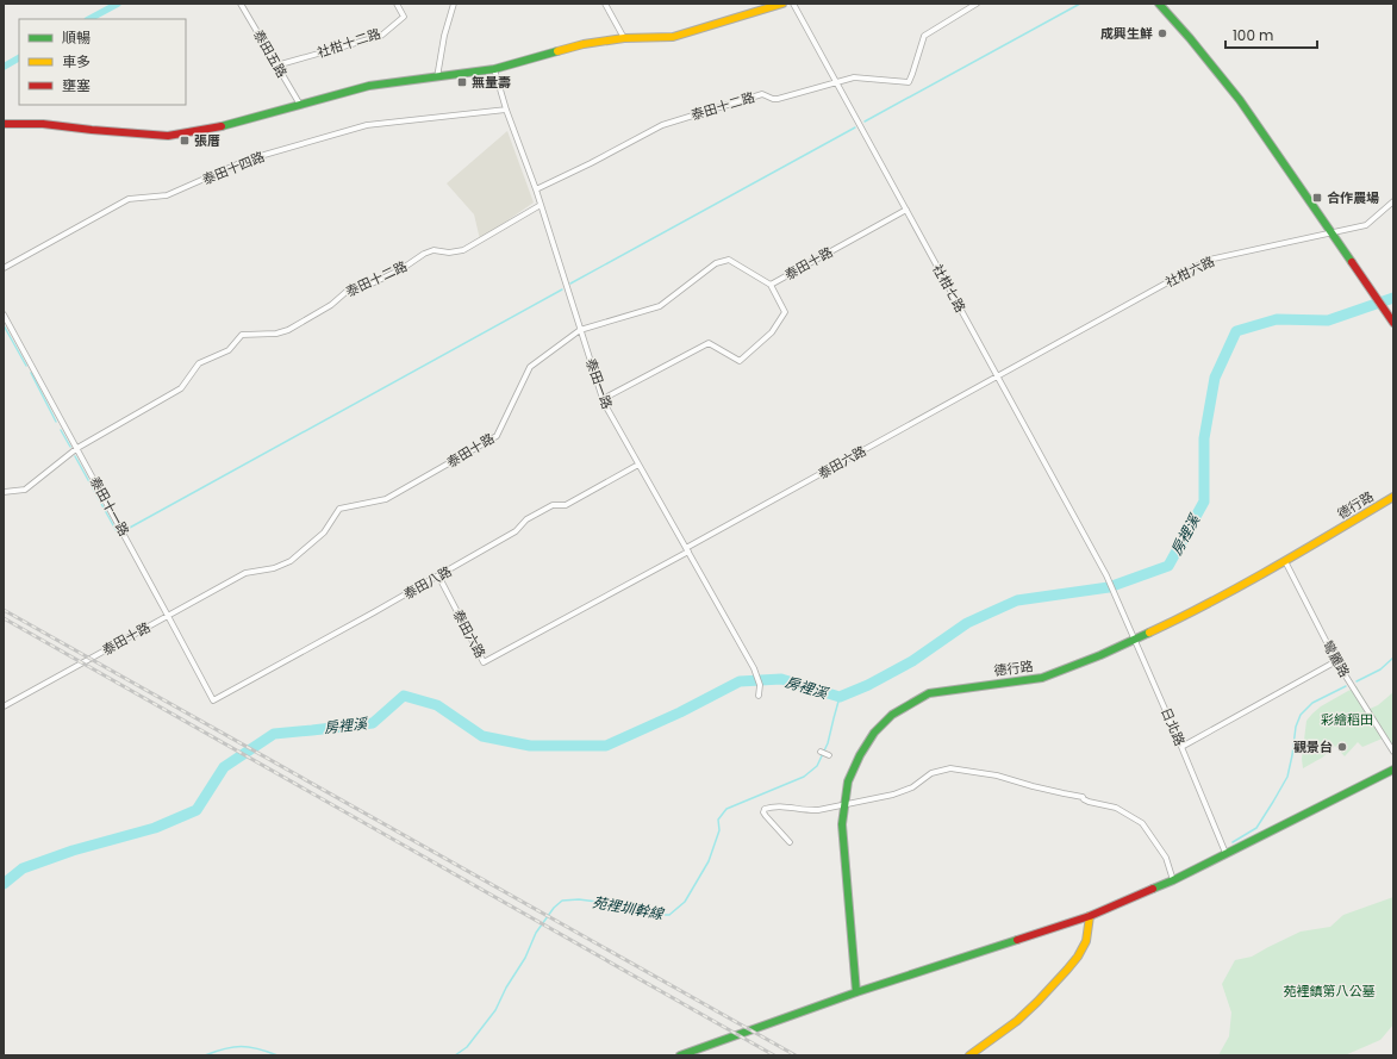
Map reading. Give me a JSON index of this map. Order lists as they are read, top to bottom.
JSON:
{
  "streets": {
    "street": [
      "社柑十二路",
      "泰田五路",
      "泰田十二路",
      "泰田十四路",
      "泰田十路",
      "社柑六路",
      "社柑七路",
      "泰田一路",
      "泰田六路",
      "德行路",
      "泰田十一路",
      "泰田八路",
      "彎麗路",
      "日北路"
    ]
  },
  "crossings": [
    ["社柑十二路", "泰田五路"],
    ["泰田十二路", "社柑七路"],
    ["泰田十二路", "泰田一路"],
    ["泰田十二路", "泰田十一路"],
    ["泰田十四路", "泰田一路"],
    ["泰田十路", "社柑七路"],
    ["泰田十路", "泰田一路"],
    ["泰田十路", "泰田十一路"],
    ["社柑六路", "社柑七路"],
    ["社柑六路", "泰田六路"],
    ["社柑七路", "泰田六路"],
    ["社柑七路", "日北路"],
    ["泰田一路", "泰田六路"],
    ["泰田一路", "泰田八路"],
    ["泰田六路", "泰田八路"],
    ["德行路", "彎麗路"],
    ["德行路", "日北路"],
    ["泰田十一路", "泰田八路"]
  ],
  "water": ["房裡溪", "苑裡圳幹線"],
  "parks": ["彩繪稻田", "苑裡鎮第八公墓"],
  "places": {
    "other": ["成興生鮮", "觀景台"],
    "transit": ["無量壽", "張厝", "合作農場"]
  },
  "legend": ["順暢", "車多", "壅塞"],
  "scale_bar": "100 m"
}
